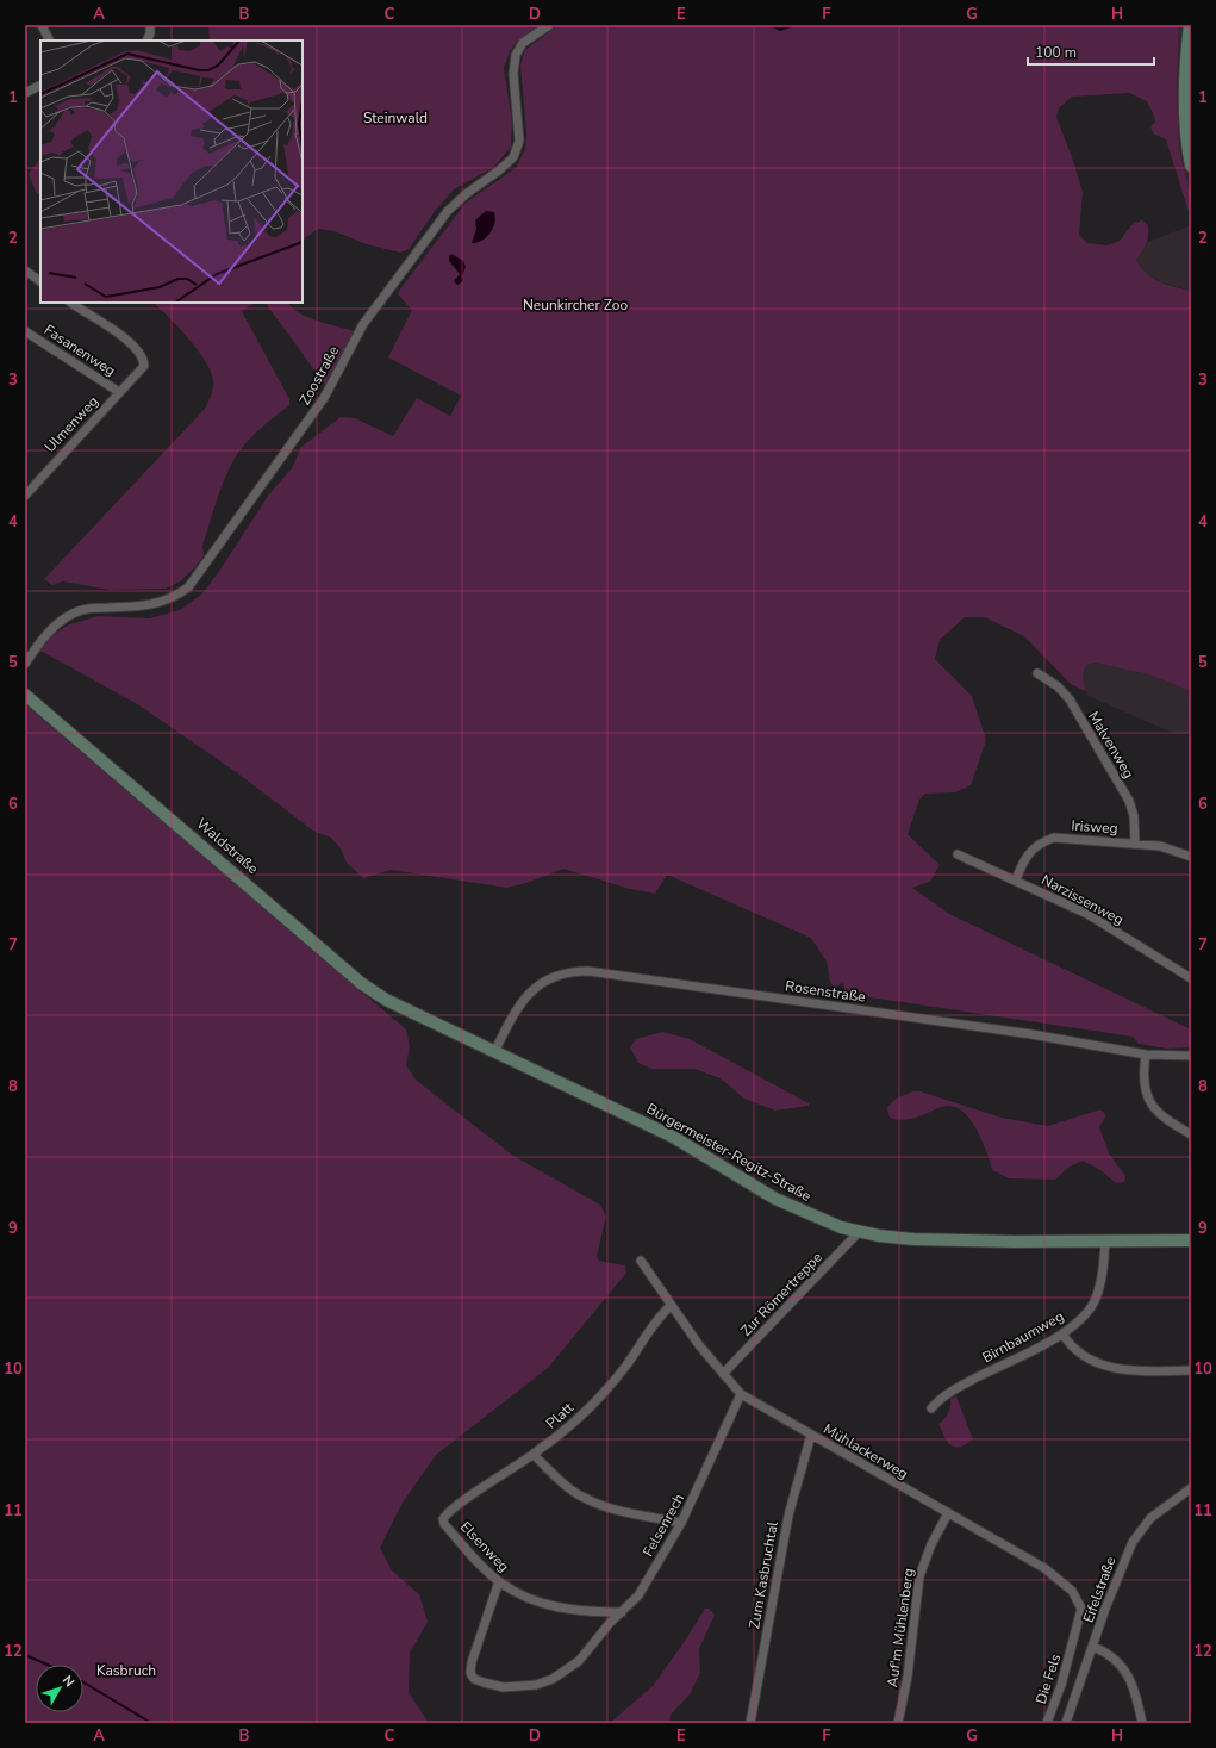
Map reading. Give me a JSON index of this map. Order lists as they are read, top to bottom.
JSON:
{
  "streets": {
    "street": [
      "Fasanenweg",
      "Zoostraße",
      "Ulmenweg",
      "Malvenweg",
      "Irisweg",
      "Waldstraße",
      "Narzissenweg",
      "Rosenstraße",
      "Bürgermeister-Regitz-Straße",
      "Zur Römertreppe",
      "Birnbaumweg",
      "Platt",
      "Mühlackerweg",
      "Felsenrech",
      "Elsenweg",
      "Zum Kasbruchtal",
      "Eifelstraße",
      "Auf'm Mühlenberg",
      "Die Fels"
    ]
  },
  "crossings": [
    ["Fasanenweg", "Ulmenweg"],
    ["Malvenweg", "Irisweg"],
    ["Irisweg", "Narzissenweg"],
    ["Waldstraße", "Bürgermeister-Regitz-Straße"],
    ["Rosenstraße", "Bürgermeister-Regitz-Straße"],
    ["Bürgermeister-Regitz-Straße", "Zur Römertreppe"],
    ["Bürgermeister-Regitz-Straße", "Birnbaumweg"],
    ["Zur Römertreppe", "Mühlackerweg"],
    ["Platt", "Mühlackerweg"],
    ["Platt", "Elsenweg"],
    ["Mühlackerweg", "Felsenrech"],
    ["Mühlackerweg", "Zum Kasbruchtal"],
    ["Mühlackerweg", "Auf'm Mühlenberg"],
    ["Mühlackerweg", "Die Fels"],
    ["Felsenrech", "Elsenweg"]
  ],
  "parks": ["Steinwald", "Neunkircher Zoo", "Kasbruch"],
  "scale_bar": "100 m",
  "north": "top right",
  "grid": {
    "columns": [
      "A",
      "B",
      "C",
      "D",
      "E",
      "F",
      "G",
      "H"
    ],
    "rows": [
      "1",
      "2",
      "3",
      "4",
      "5",
      "6",
      "7",
      "8",
      "9",
      "10",
      "11",
      "12"
    ]
  }
}
